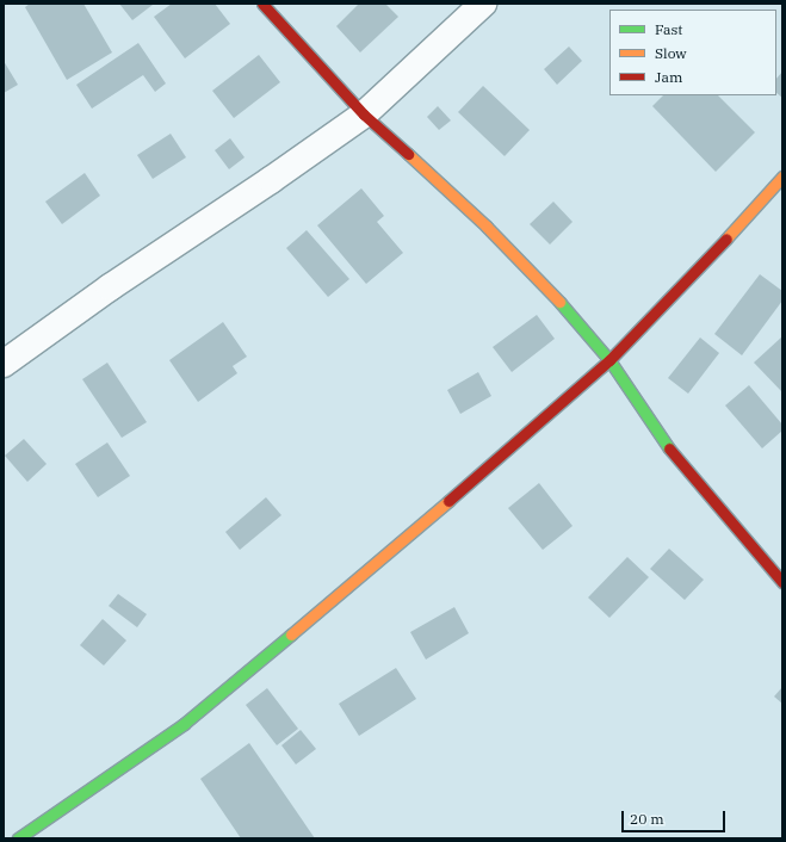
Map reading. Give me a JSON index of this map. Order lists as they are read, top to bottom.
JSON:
{
  "legend": ["Fast", "Slow", "Jam"],
  "scale_bar": "20 m"
}
